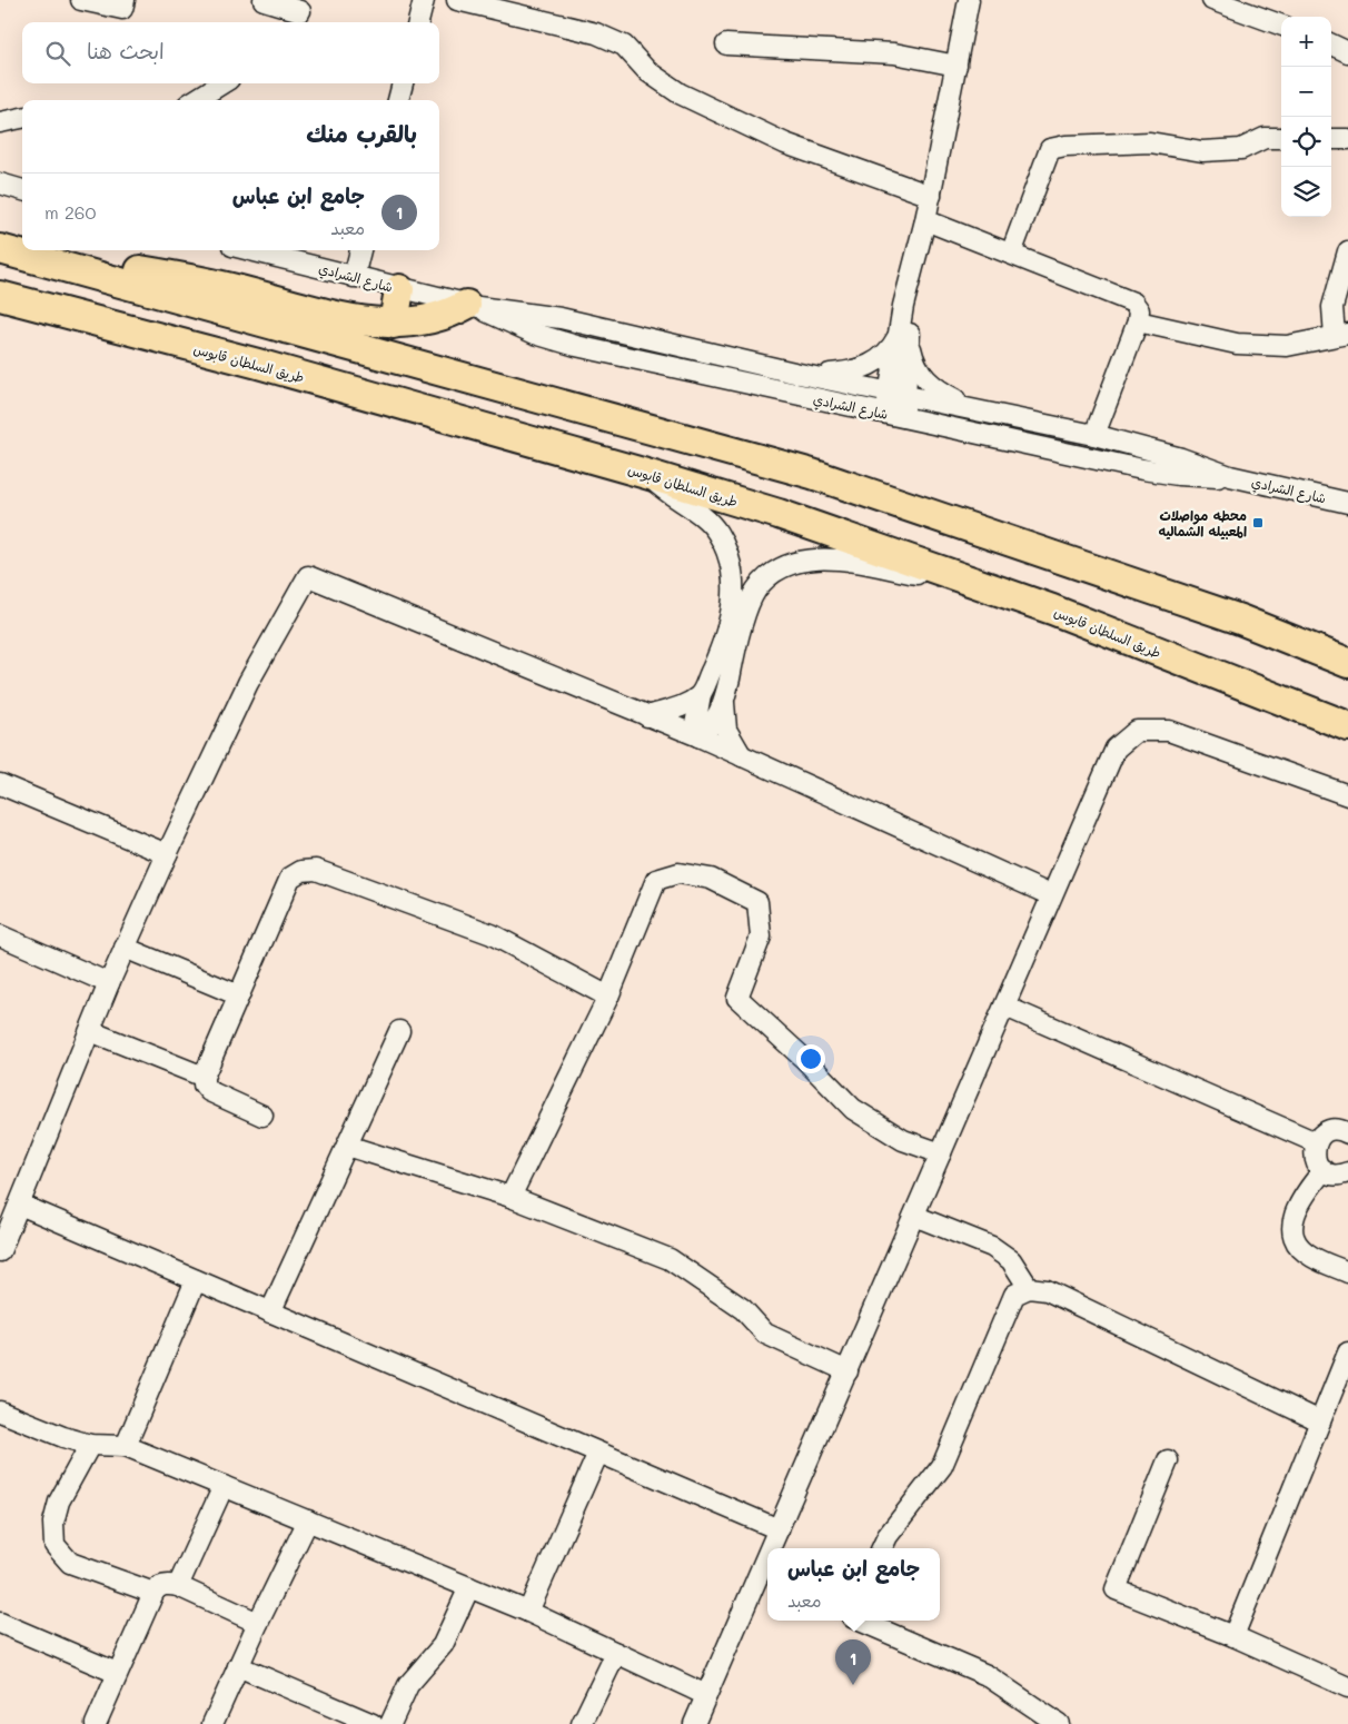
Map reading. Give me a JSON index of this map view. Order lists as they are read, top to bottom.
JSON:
{
  "streets": {
    "highway": ["طريق السلطان قابوس"],
    "street": ["شارع الشرادي"]
  },
  "places": {
    "transit": ["محطه مواصلات المعبيله الشماليه"]
  },
  "page": {
    "map_buttons": ["+", "−"],
    "search": "ابحث هنا",
    "heading": "بالقرب منك",
    "list": [
      {
        "mark": "1",
        "name": "جامع ابن عباس",
        "note": "معبد",
        "value": "260 m"
      }
    ],
    "popup": ["جامع ابن عباس", "معبد"],
    "pins": "1"
  }
}
